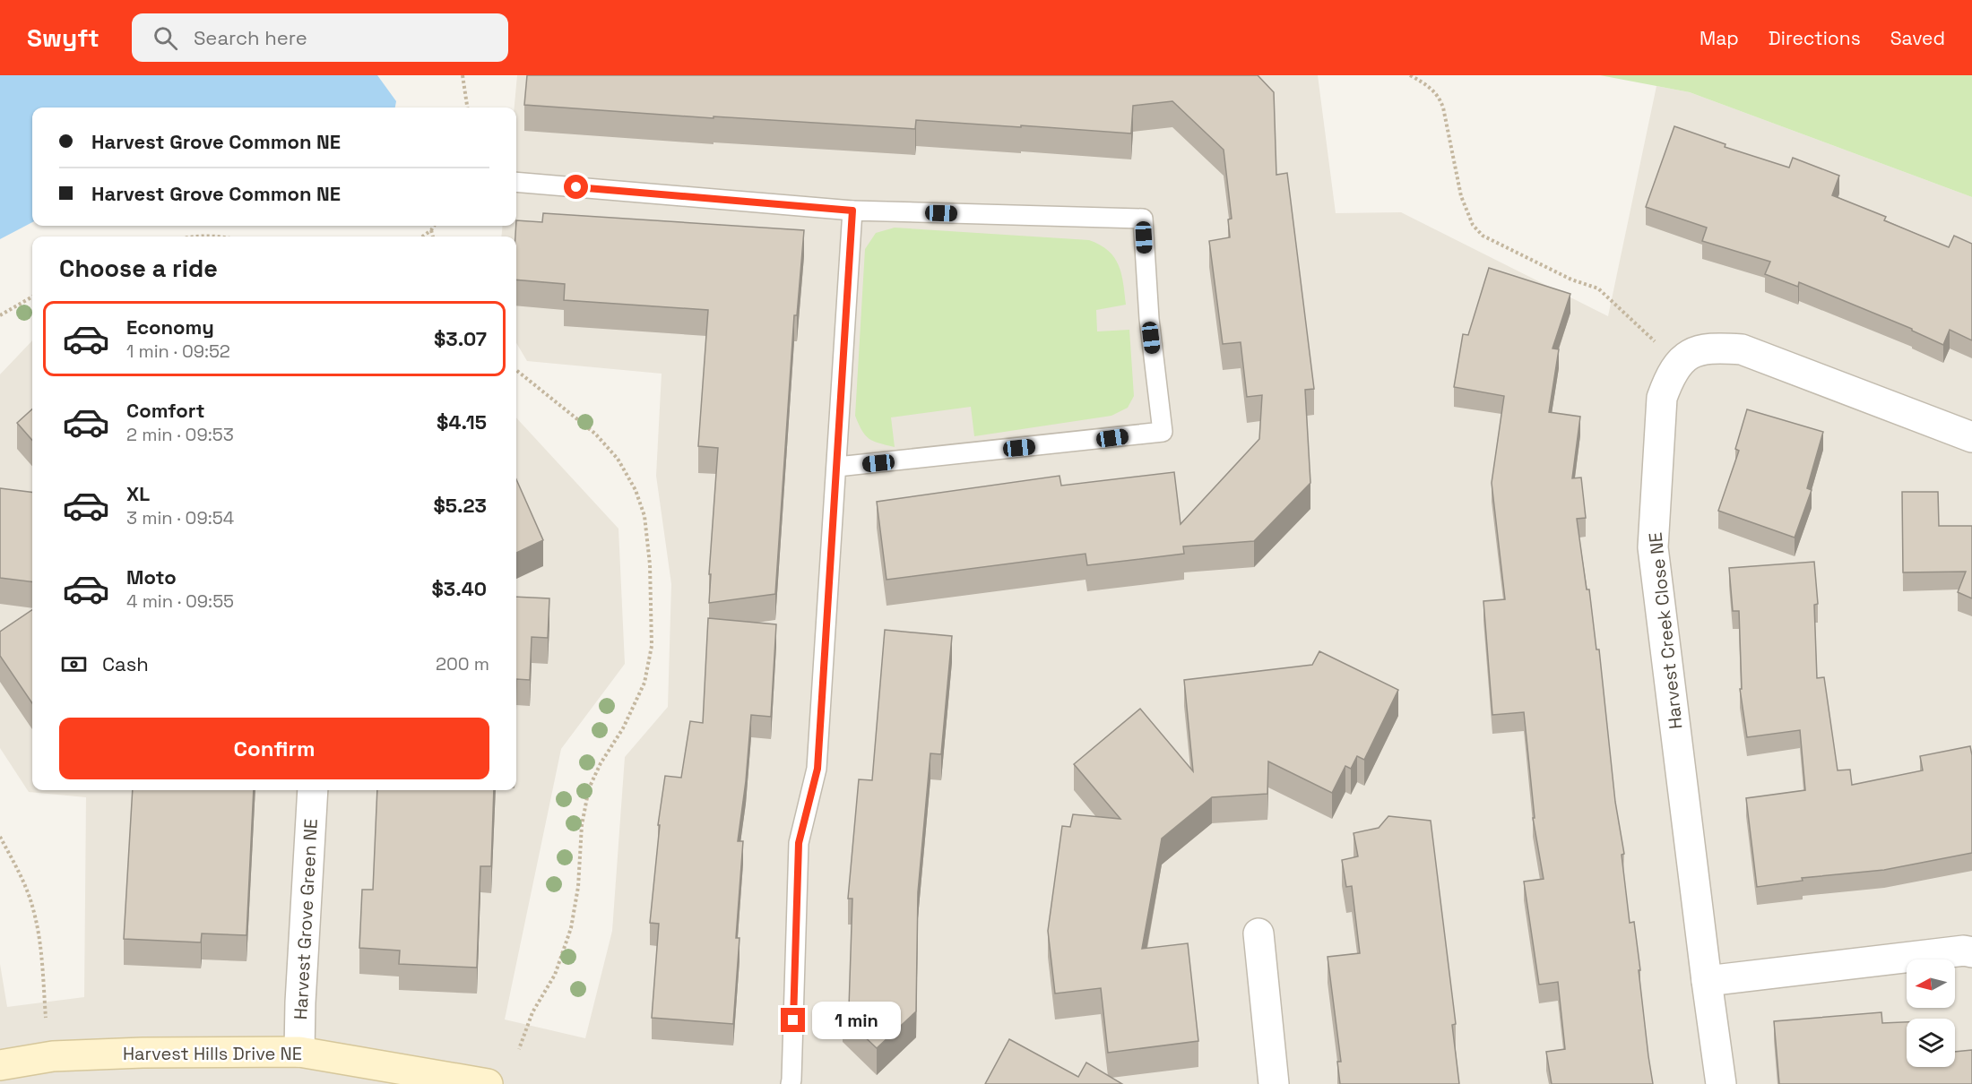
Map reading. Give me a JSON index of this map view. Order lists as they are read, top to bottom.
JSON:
{
  "streets": {
    "street": ["Harvest Creek Close NE", "Harvest Grove Green NE", "Harvest Hills Drive NE"]
  },
  "crossings": [
    ["Harvest Grove Green NE", "Harvest Hills Drive NE"]
  ],
  "north": "left",
  "page": {
    "header": "Swyft",
    "search": "Search here",
    "nav": ["Map", "Directions", "Saved"],
    "banner": ["Harvest Grove Common NE", "Harvest Grove Common NE"],
    "heading": "Choose a ride",
    "list": [
      {
        "name": "Economy",
        "note": "1 min · 09:52",
        "value": "$3.07"
      },
      {
        "name": "Comfort",
        "note": "2 min · 09:53",
        "value": "$4.15"
      },
      {
        "name": "XL",
        "note": "3 min · 09:54",
        "value": "$5.23"
      },
      {
        "name": "Moto",
        "note": "4 min · 09:55",
        "value": "$3.40"
      }
    ],
    "pay": ["Cash", "200 m"],
    "buttons": "Confirm",
    "bubble": "1 min"
  }
}
